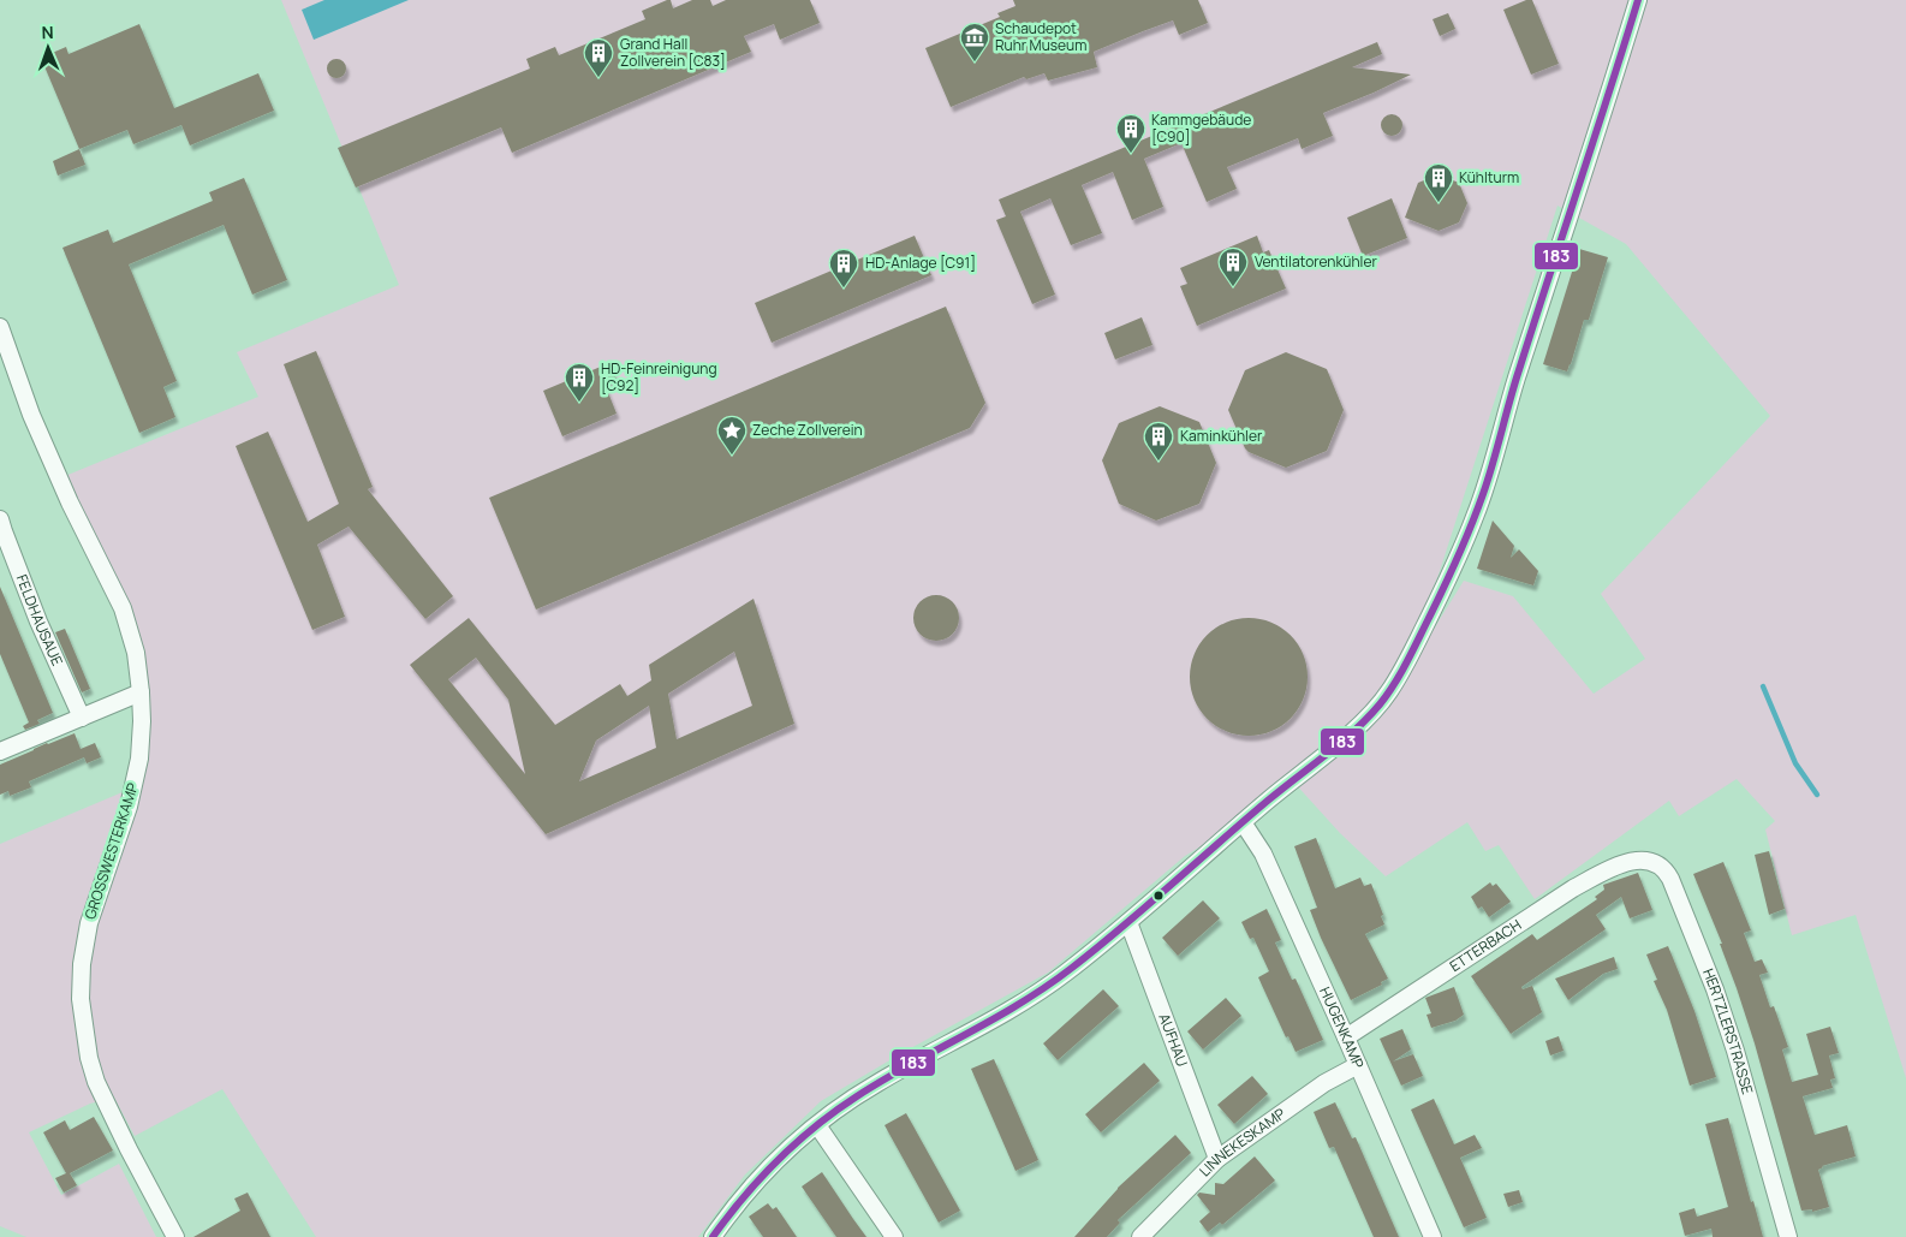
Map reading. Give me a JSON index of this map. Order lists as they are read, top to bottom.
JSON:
{
  "streets": {
    "street": [
      "FELDHAUSAUE",
      "GROSSWESTERKAMP",
      "ETTERBACH",
      "HUGENKAMP",
      "HERTZLERSTRASSE",
      "AUFHAU",
      "LINNEKESKAMP"
    ]
  },
  "crossings": [
    ["ETTERBACH", "HUGENKAMP"],
    ["ETTERBACH", "HERTZLERSTRASSE"],
    ["HUGENKAMP", "LINNEKESKAMP"],
    ["AUFHAU", "LINNEKESKAMP"]
  ],
  "places": {
    "museum": ["Schaudepot Ruhr Museum"],
    "building": [
      "Grand Hall Zollverein [C83]",
      "Kammgebäude [C90]",
      "Kühlturm",
      "Ventilatorenkühler",
      "HD-Anlage [C91]",
      "HD-Feinreinigung [C92]",
      "Kaminkühler"
    ],
    "place": ["Zeche Zollverein"]
  },
  "lines": ["transit line 183"],
  "north": "top"
}
